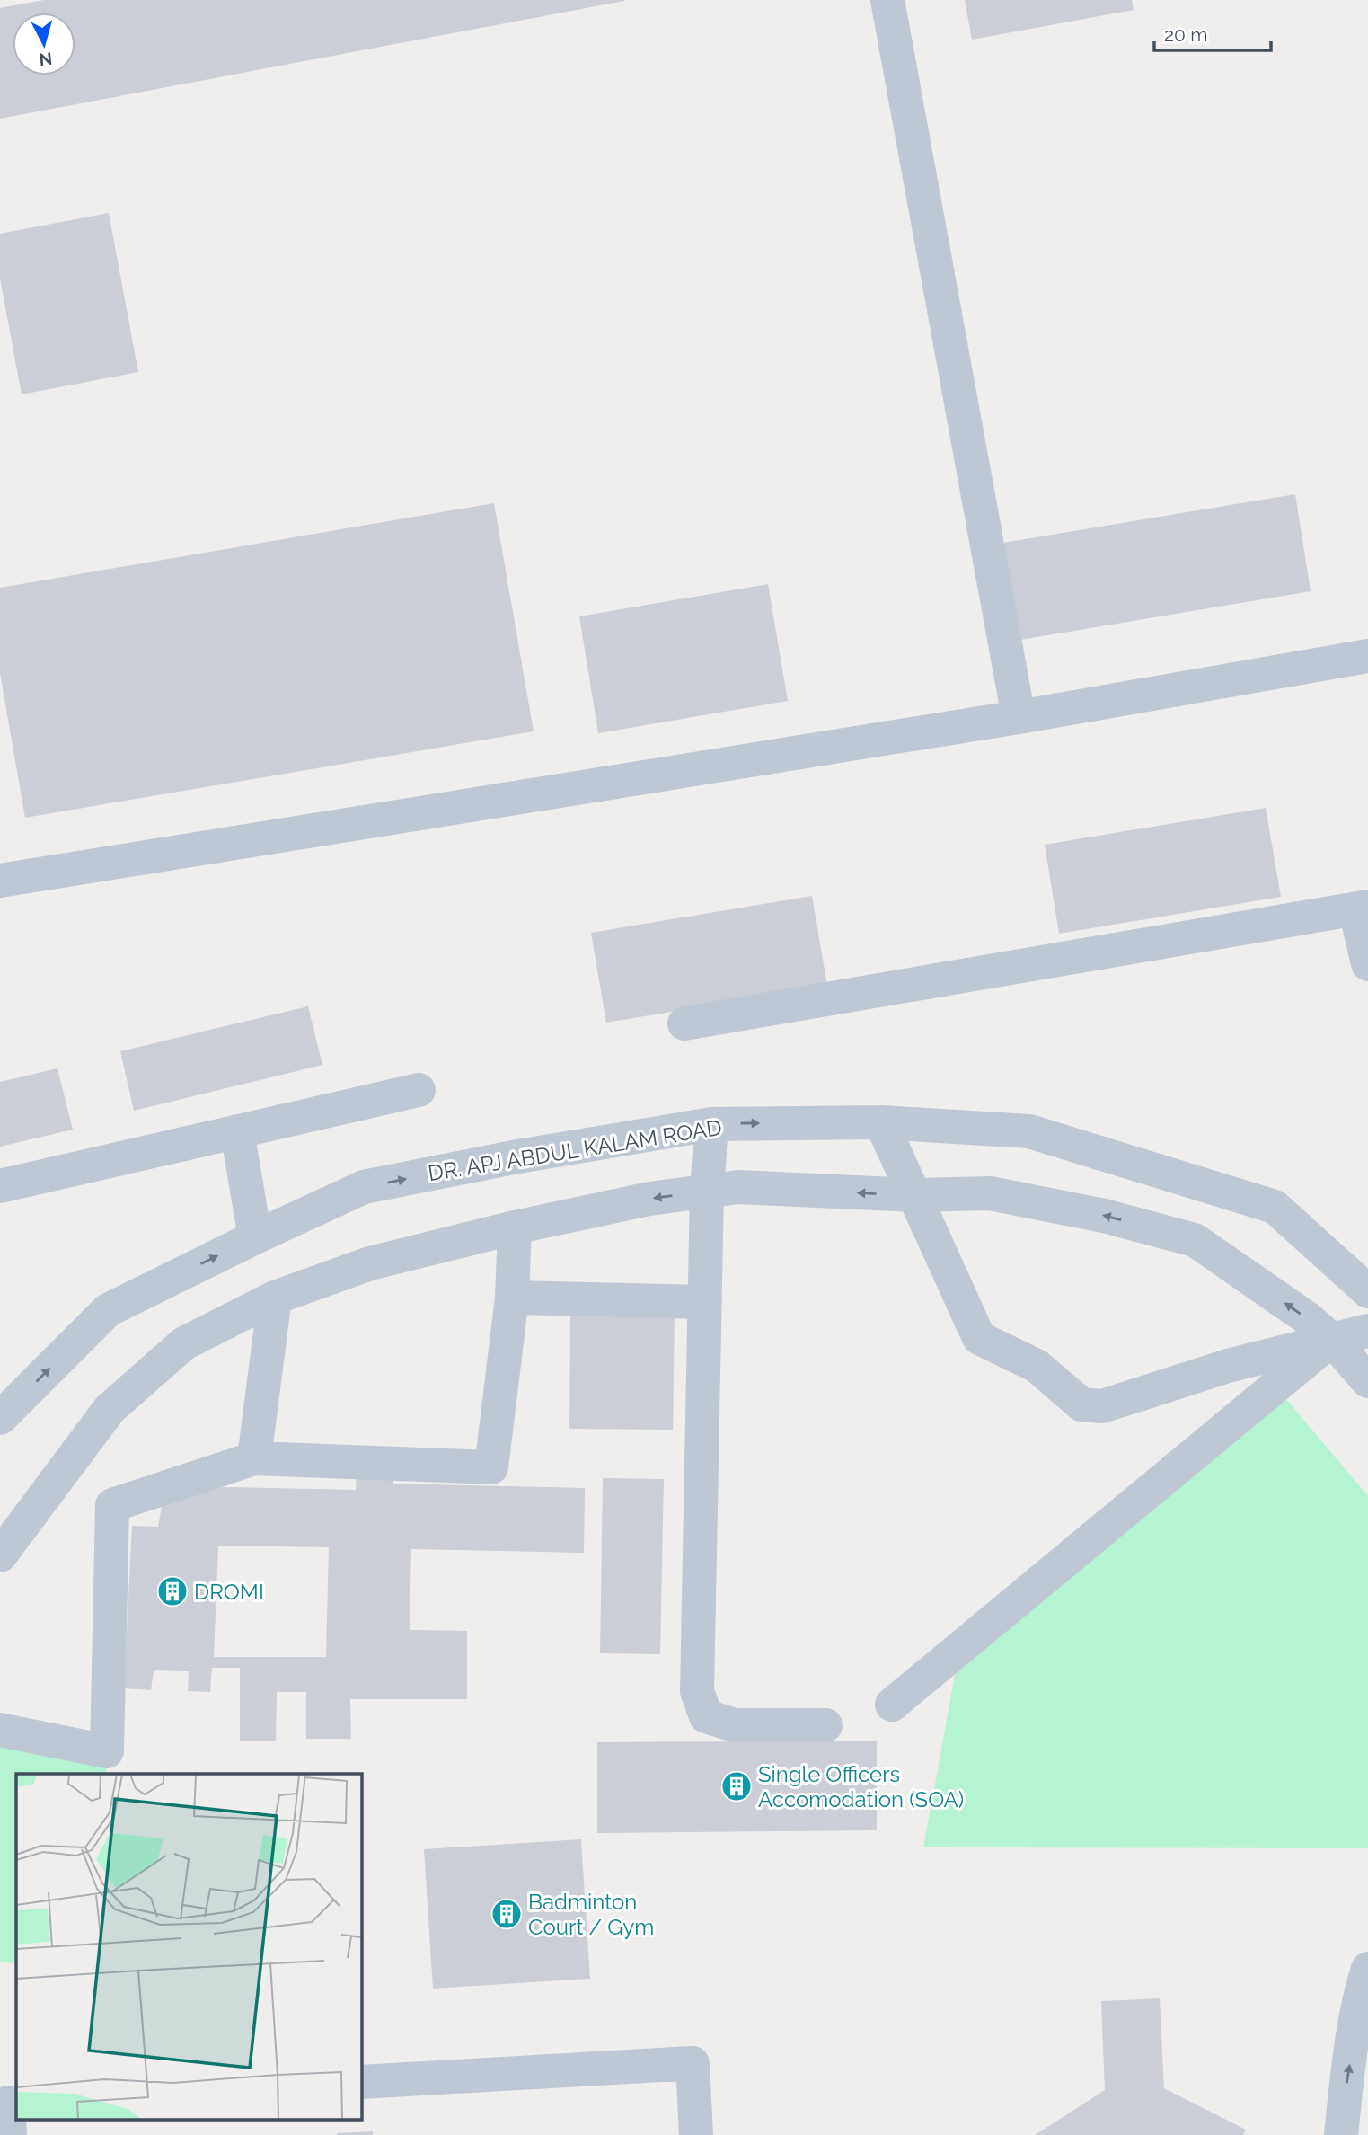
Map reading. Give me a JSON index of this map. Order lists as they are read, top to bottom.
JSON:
{
  "streets": {
    "street": ["DR. APJ ABDUL KALAM ROAD"]
  },
  "places": {
    "building": ["DROMI", "Single Officers Accomodation (SOA)", "Badminton Court / Gym"]
  },
  "scale_bar": "20 m",
  "north": "bottom"
}
